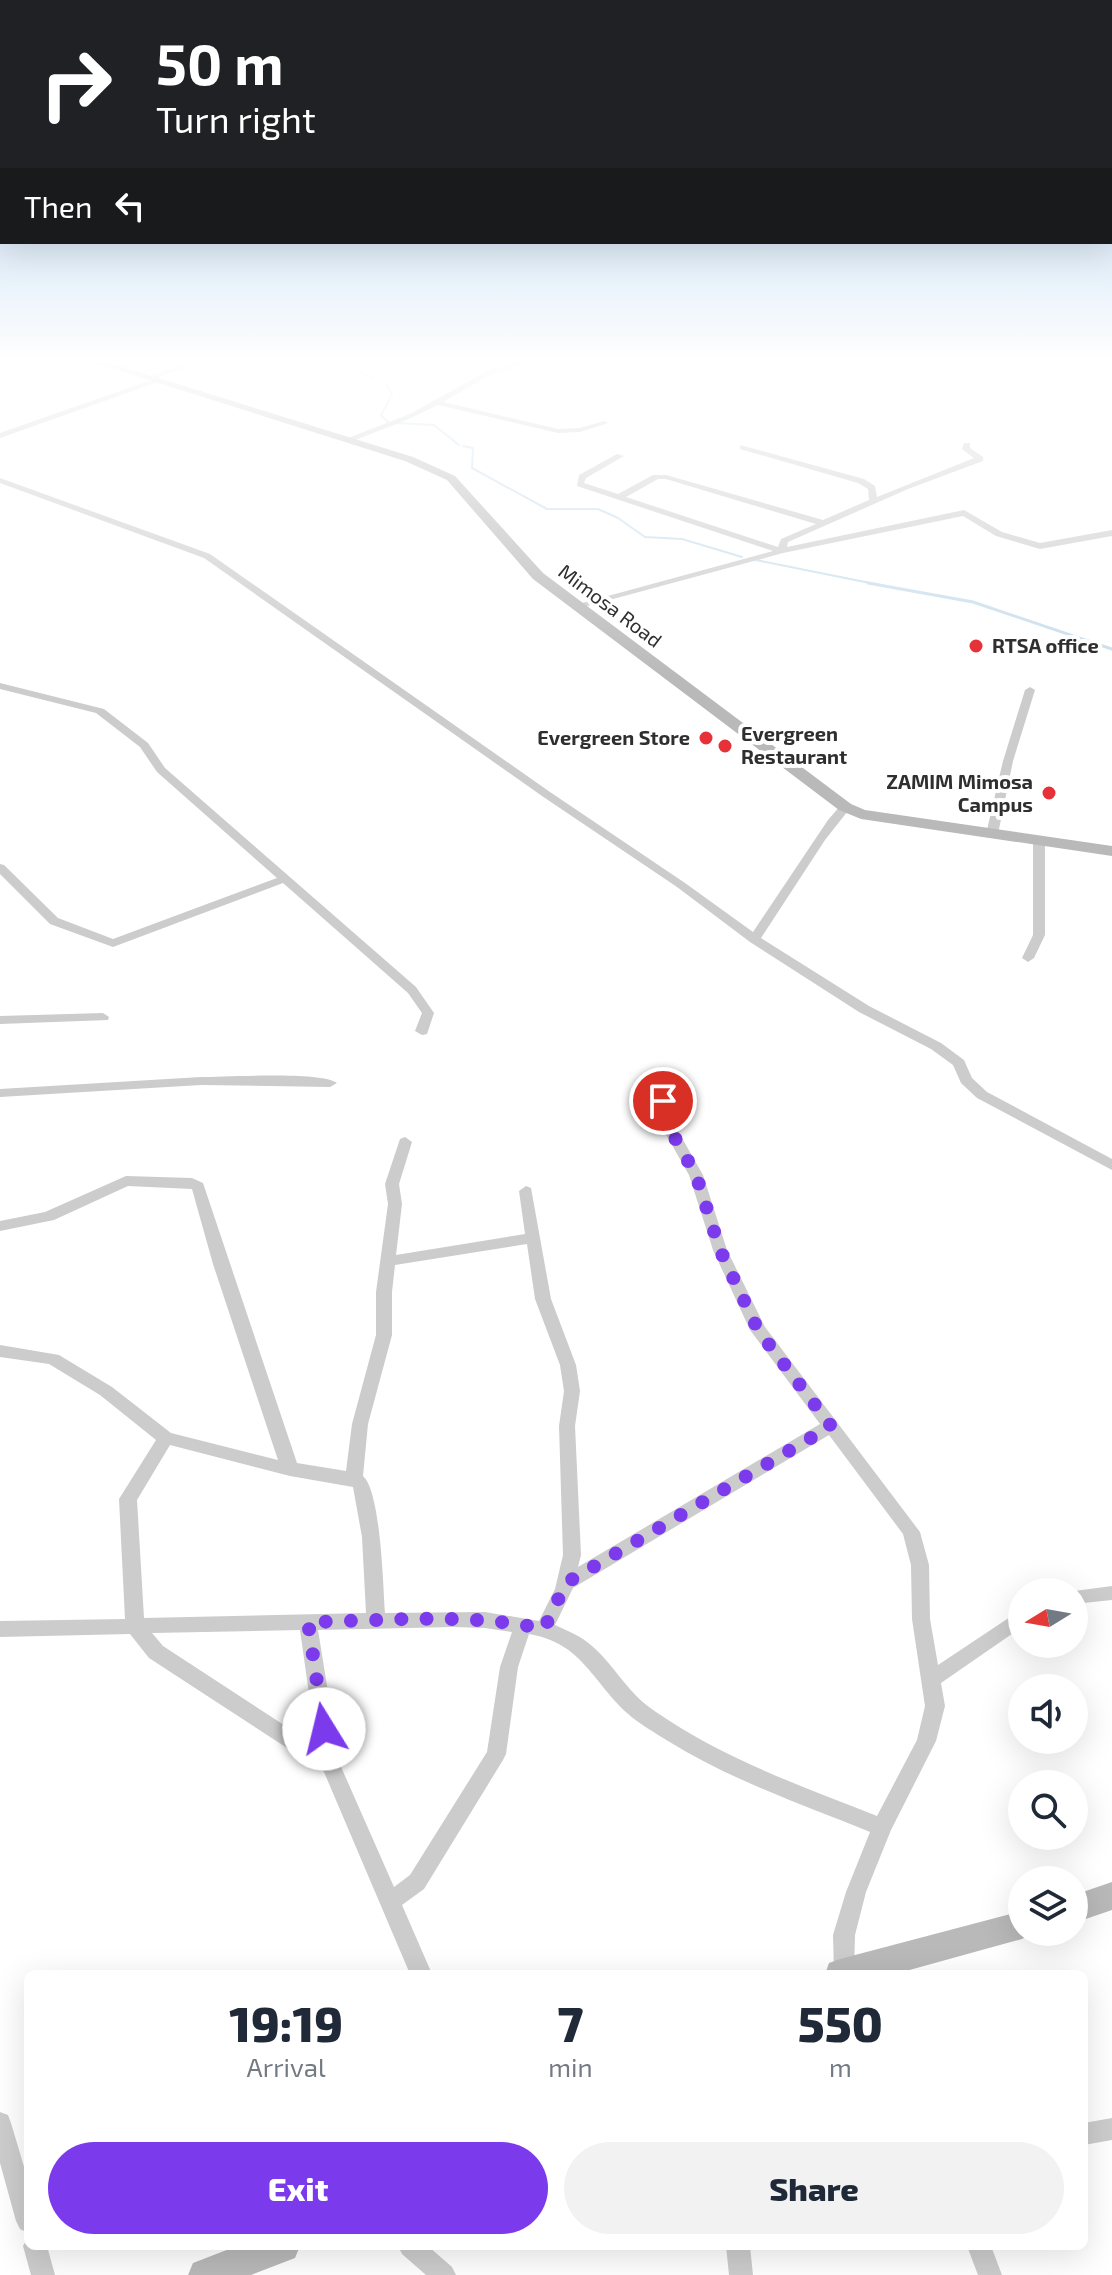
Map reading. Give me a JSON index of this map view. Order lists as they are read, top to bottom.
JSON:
{
  "streets": {
    "street": ["Mimosa Road"]
  },
  "places": [
    "RTSA office",
    "Evergreen Store",
    "Evergreen Restaurant",
    "ZAMIM Mimosa Campus"
  ],
  "north": "left",
  "page": {
    "turn": ["50 m", "Turn right"],
    "then": "Then",
    "eta": [
      "19:19",
      "Arrival",
      "7",
      "min",
      "550",
      "m"
    ],
    "buttons": ["Exit", "Share"]
  }
}
